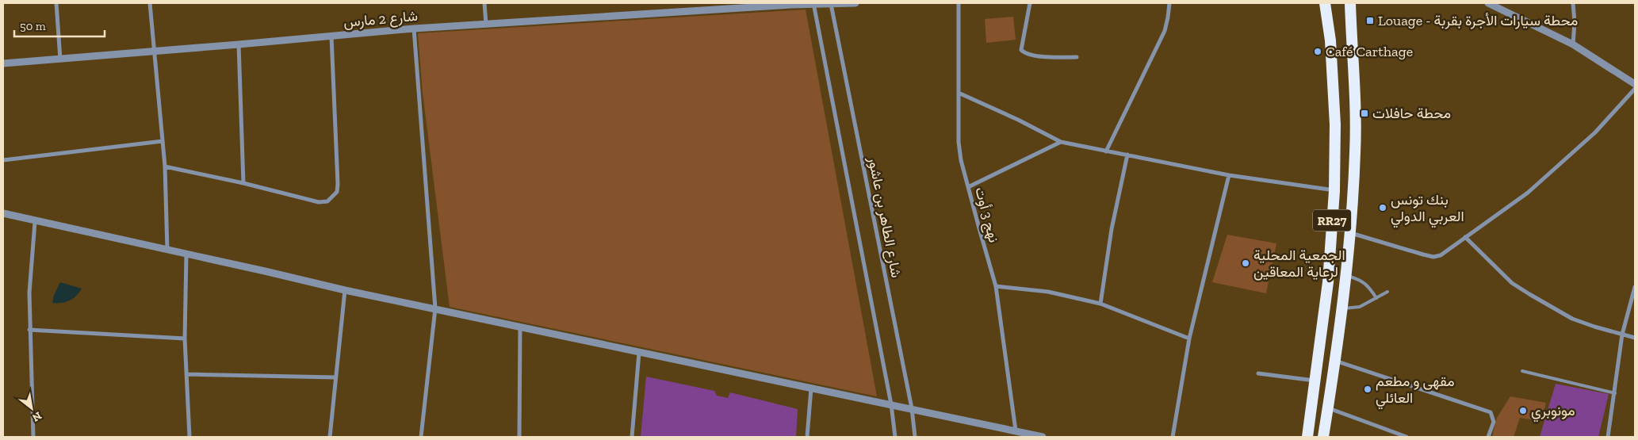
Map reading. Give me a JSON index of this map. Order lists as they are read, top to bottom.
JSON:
{
  "streets": {
    "highway": ["RR27"],
    "street": ["شارع 2 مارس", "نهج 3 أوت", "شارع الطاهر بن عاشور"]
  },
  "crossings": [
    ["شارع 2 مارس", "شارع الطاهر بن عاشور"]
  ],
  "places": {
    "transit": ["Louage - محطة سيارات الأجرة بقربة", "محطة حافلات"],
    "other": [
      "Café Carthage",
      "بنك تونس العربي الدولي",
      "الجمعية المحلية لرعاية المعاقين",
      "مقهى و مطعم العائلي",
      "مونوبري"
    ]
  },
  "scale_bar": "50 m",
  "north": "bottom right"
}
